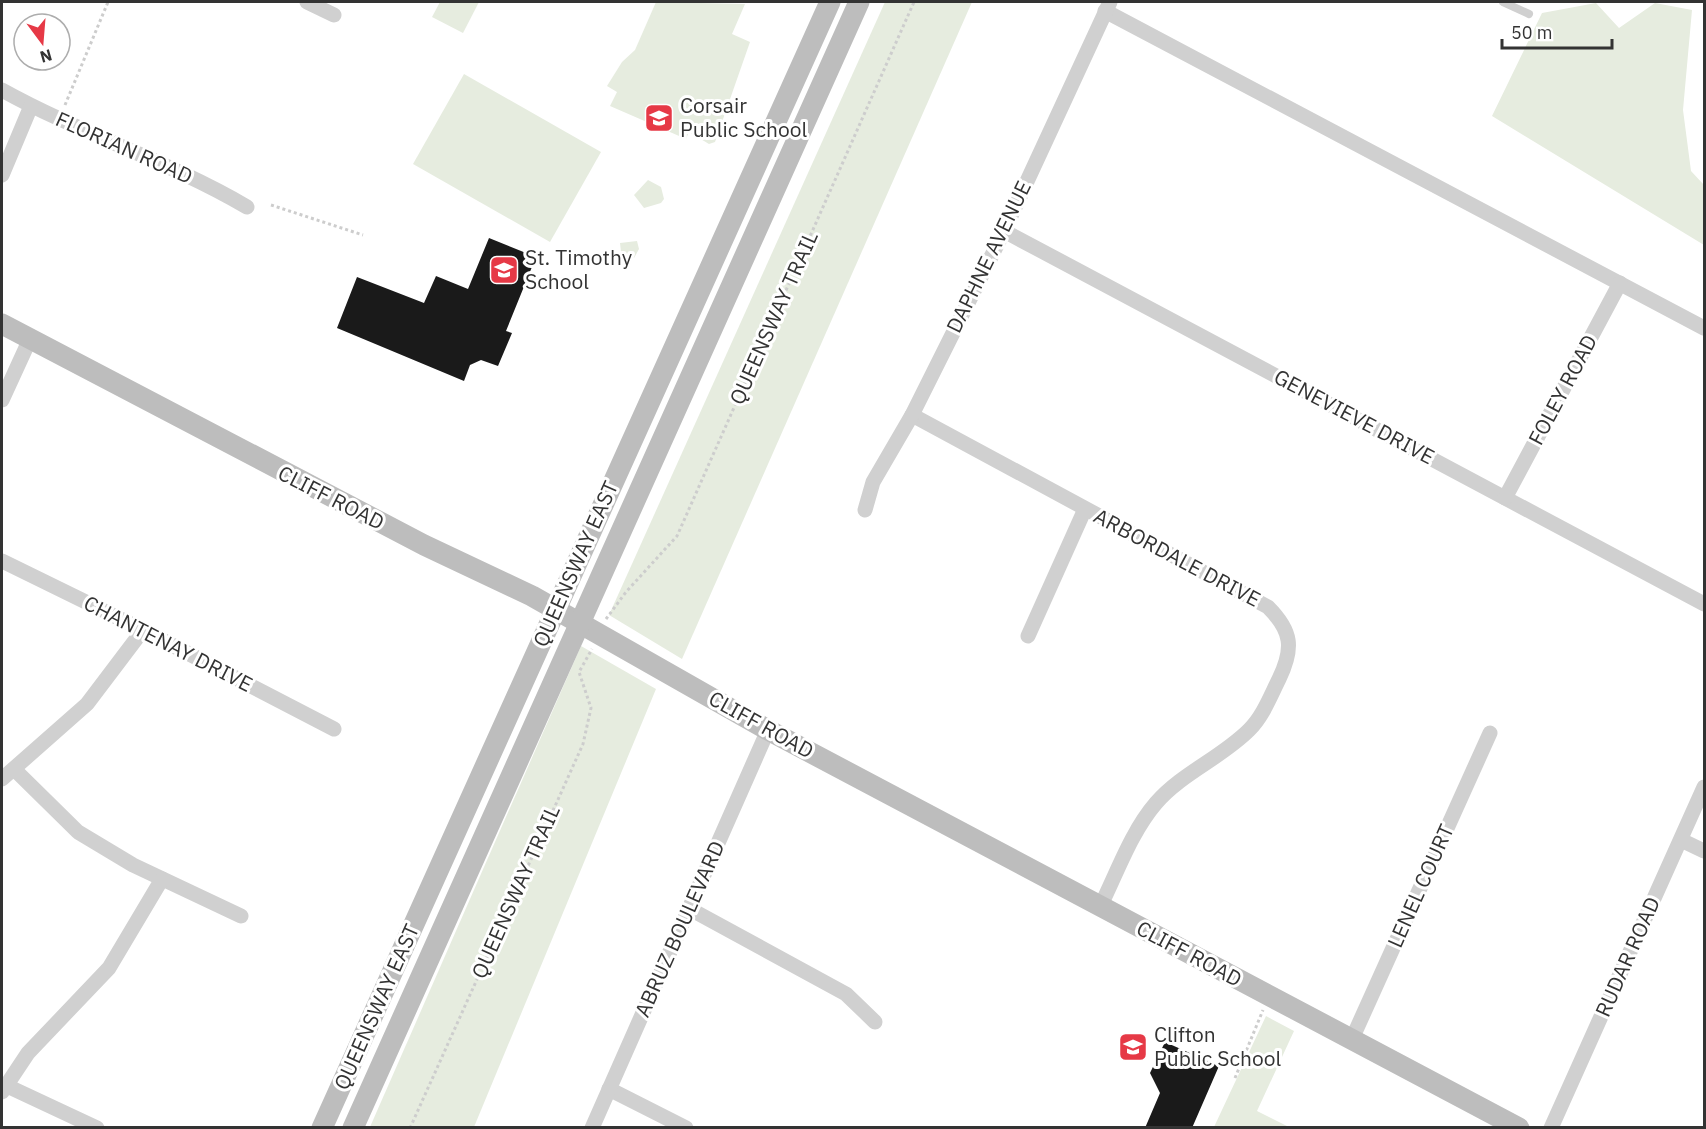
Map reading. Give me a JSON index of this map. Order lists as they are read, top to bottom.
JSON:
{
  "streets": {
    "main road": ["CLIFF ROAD", "QUEENSWAY EAST"],
    "street": [
      "FLORIAN ROAD",
      "DAPHNE AVENUE",
      "FOLEY ROAD",
      "GENEVIEVE DRIVE",
      "ARBORDALE DRIVE",
      "CHANTENAY DRIVE",
      "LENEL COURT",
      "ABRUZ BOULEVARD",
      "RUDAR ROAD"
    ],
    "path": ["QUEENSWAY TRAIL"]
  },
  "crossings": [
    ["DAPHNE AVENUE", "GENEVIEVE DRIVE"],
    ["DAPHNE AVENUE", "ARBORDALE DRIVE"],
    ["FOLEY ROAD", "GENEVIEVE DRIVE"],
    ["CLIFF ROAD", "ARBORDALE DRIVE"],
    ["CLIFF ROAD", "QUEENSWAY EAST"],
    ["CLIFF ROAD", "LENEL COURT"],
    ["CLIFF ROAD", "ABRUZ BOULEVARD"]
  ],
  "places": {
    "school or university": ["Corsair Public School", "St. Timothy School", "Clifton Public School"]
  },
  "scale_bar": "50 m",
  "north": "bottom"
}
